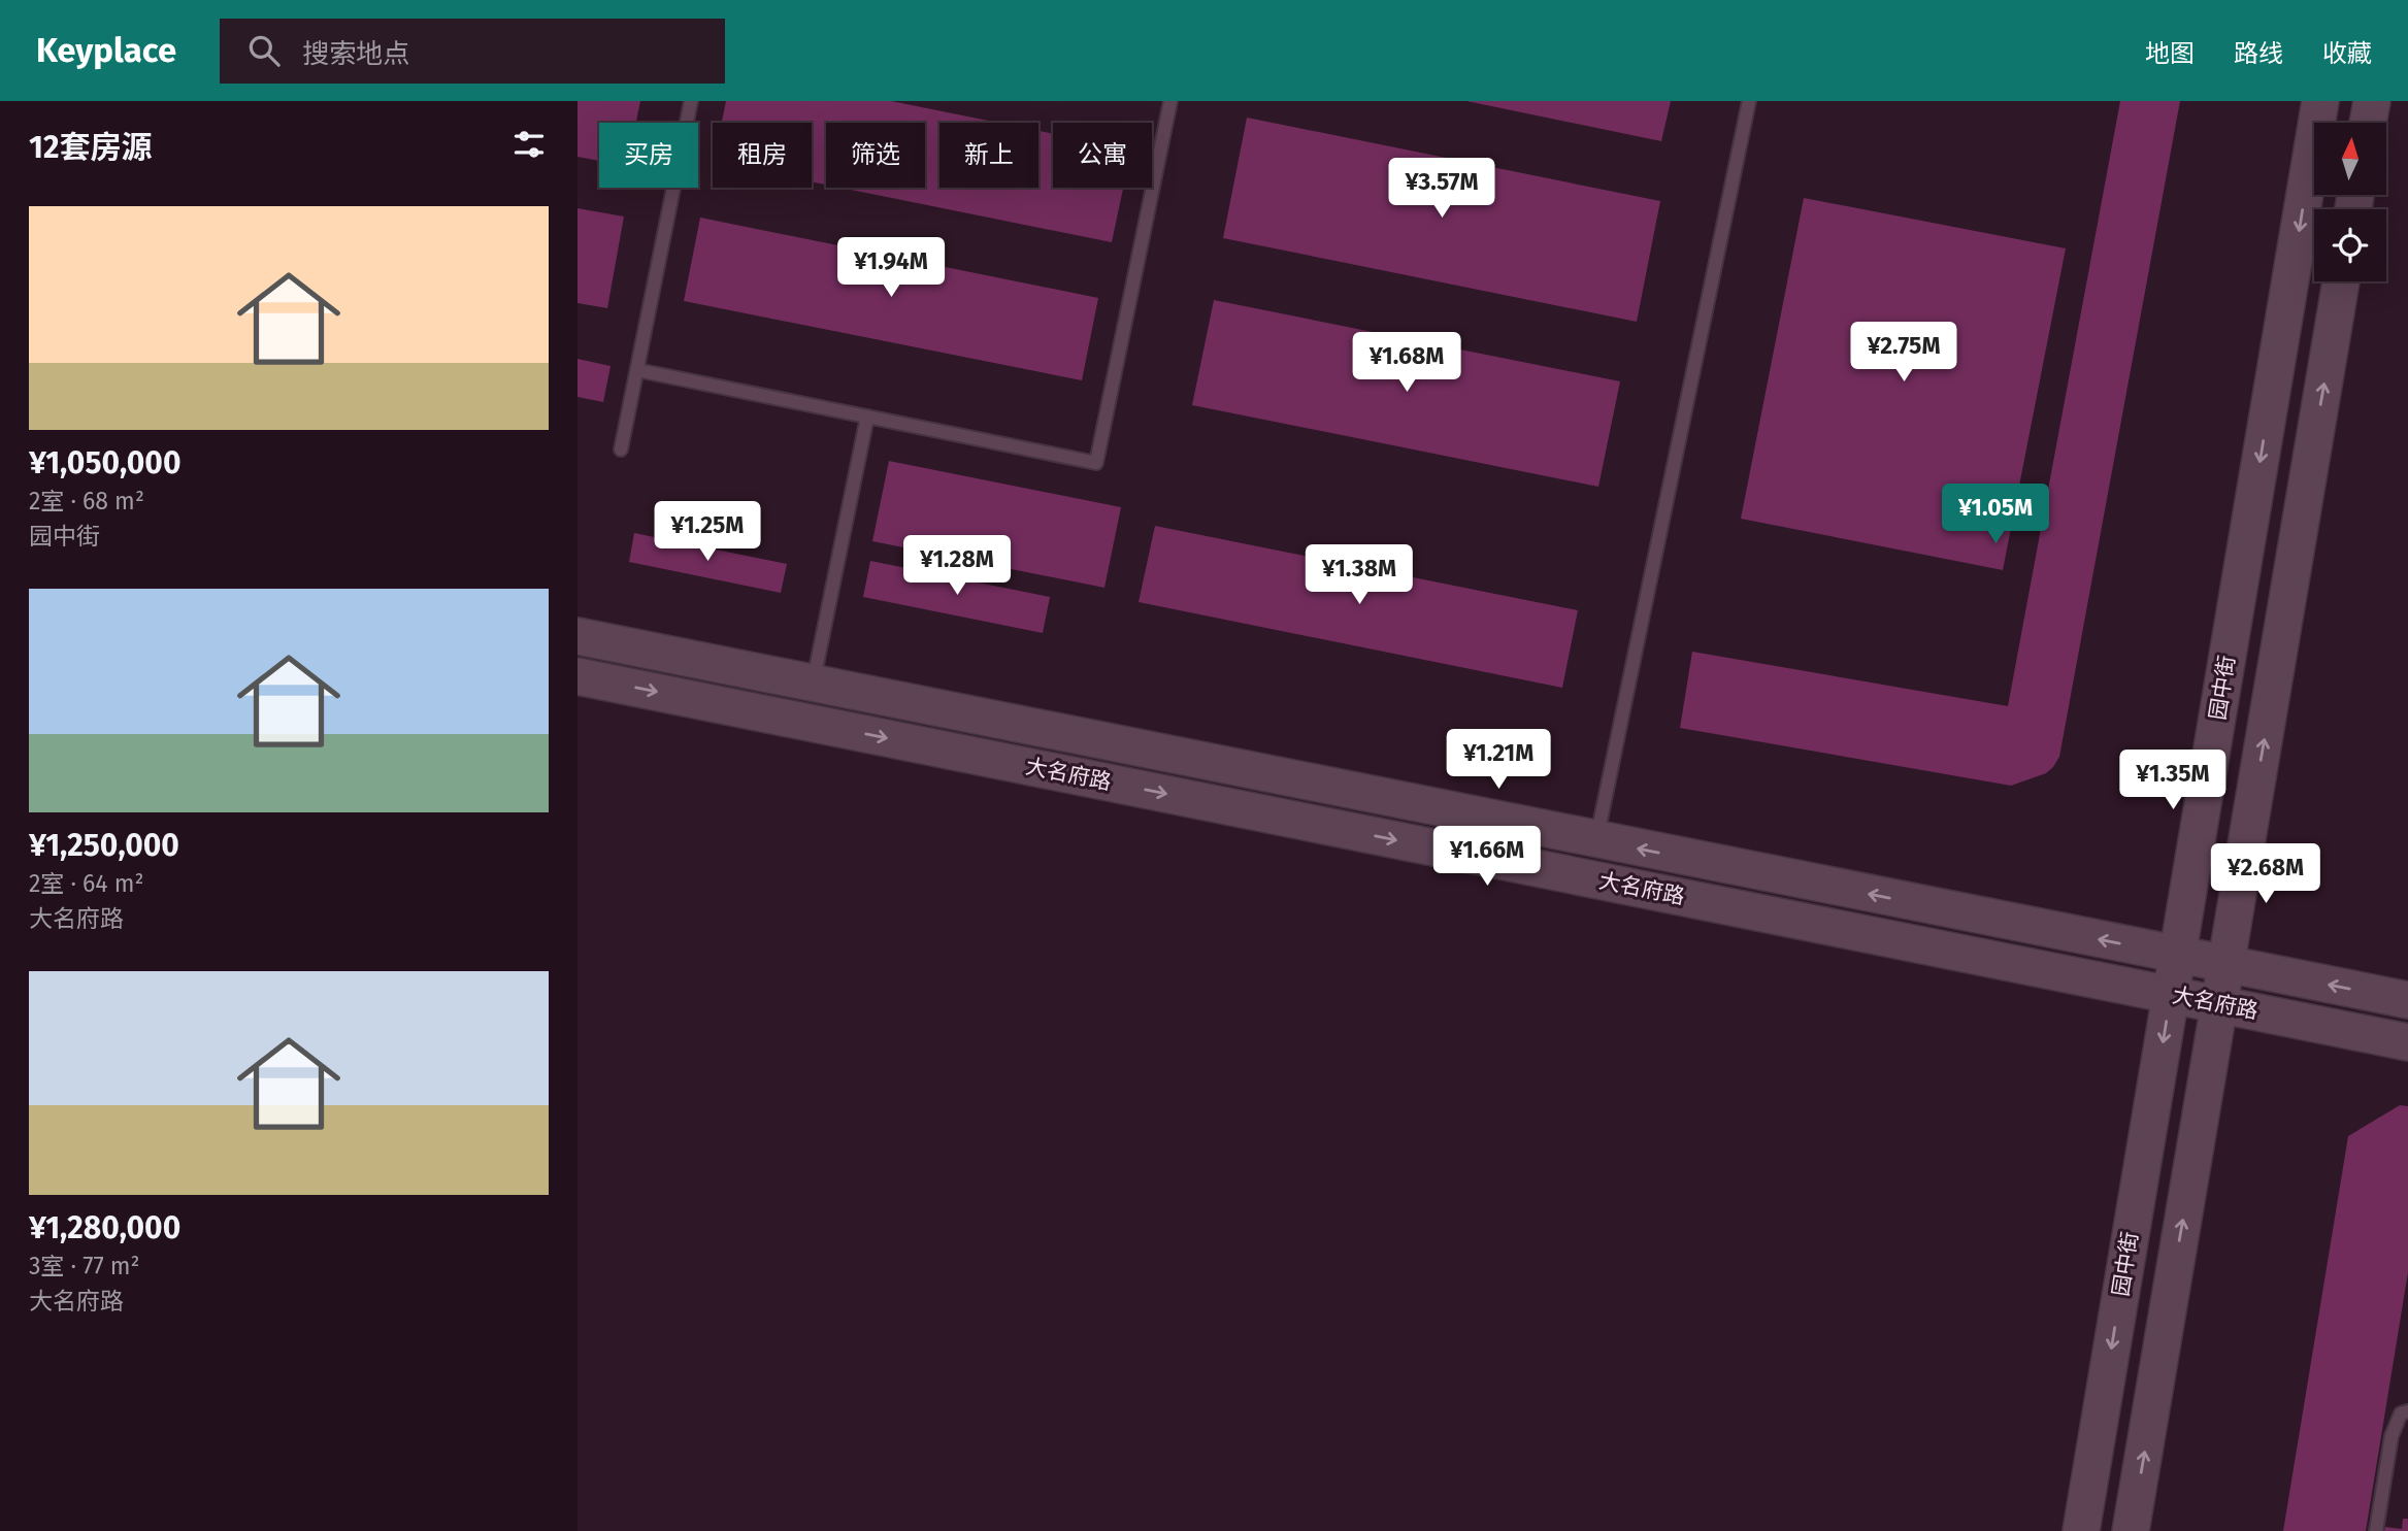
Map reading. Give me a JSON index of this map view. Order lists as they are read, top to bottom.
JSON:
{
  "streets": {
    "street": ["园中街", "大名府路"]
  },
  "crossings": [
    ["园中街", "大名府路"]
  ],
  "north": "top",
  "page": {
    "header": "Keyplace",
    "search": "搜索地点",
    "nav": ["地图", "路线", "收藏"],
    "heading": "12套房源",
    "chip": [
      "买房",
      "租房",
      "筛选",
      "新上",
      "公寓"
    ],
    "price": [
      "¥3.57M",
      "¥1.94M",
      "¥2.75M",
      "¥1.68M",
      "¥1.05M",
      "¥1.25M",
      "¥1.28M",
      "¥1.38M",
      "¥1.21M",
      "¥1.35M",
      "¥1.66M",
      "¥2.68M"
    ],
    "list": [
      {
        "name": "¥1,050,000",
        "note": "2室 · 68 m² · 园中街"
      },
      {
        "name": "¥1,250,000",
        "note": "2室 · 64 m² · 大名府路"
      },
      {
        "name": "¥1,280,000",
        "note": "3室 · 77 m² · 大名府路"
      }
    ]
  }
}
